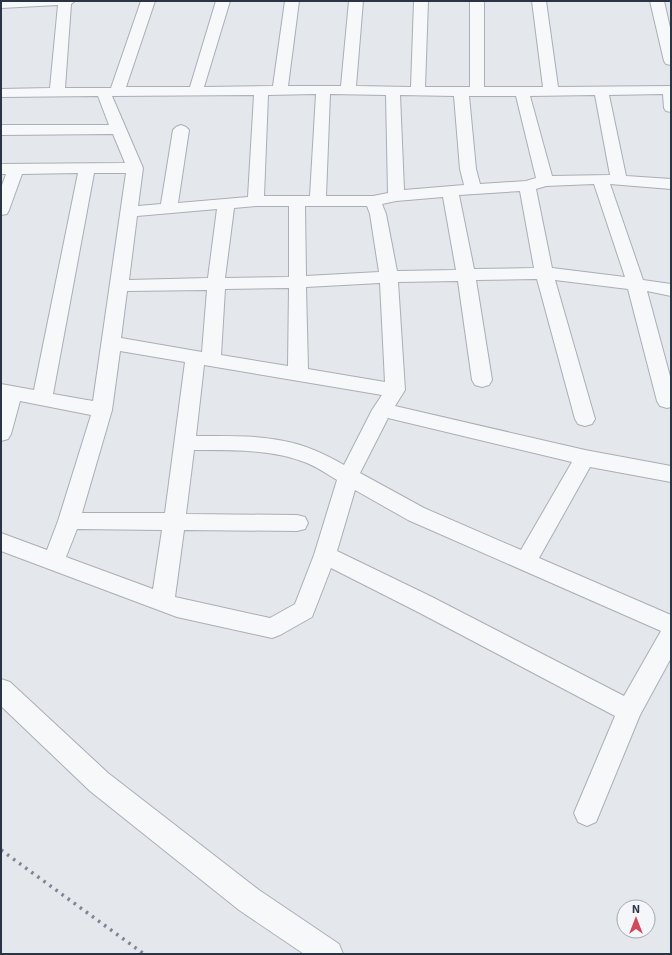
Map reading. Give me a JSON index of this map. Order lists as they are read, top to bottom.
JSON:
{
  "north": "top"
}
